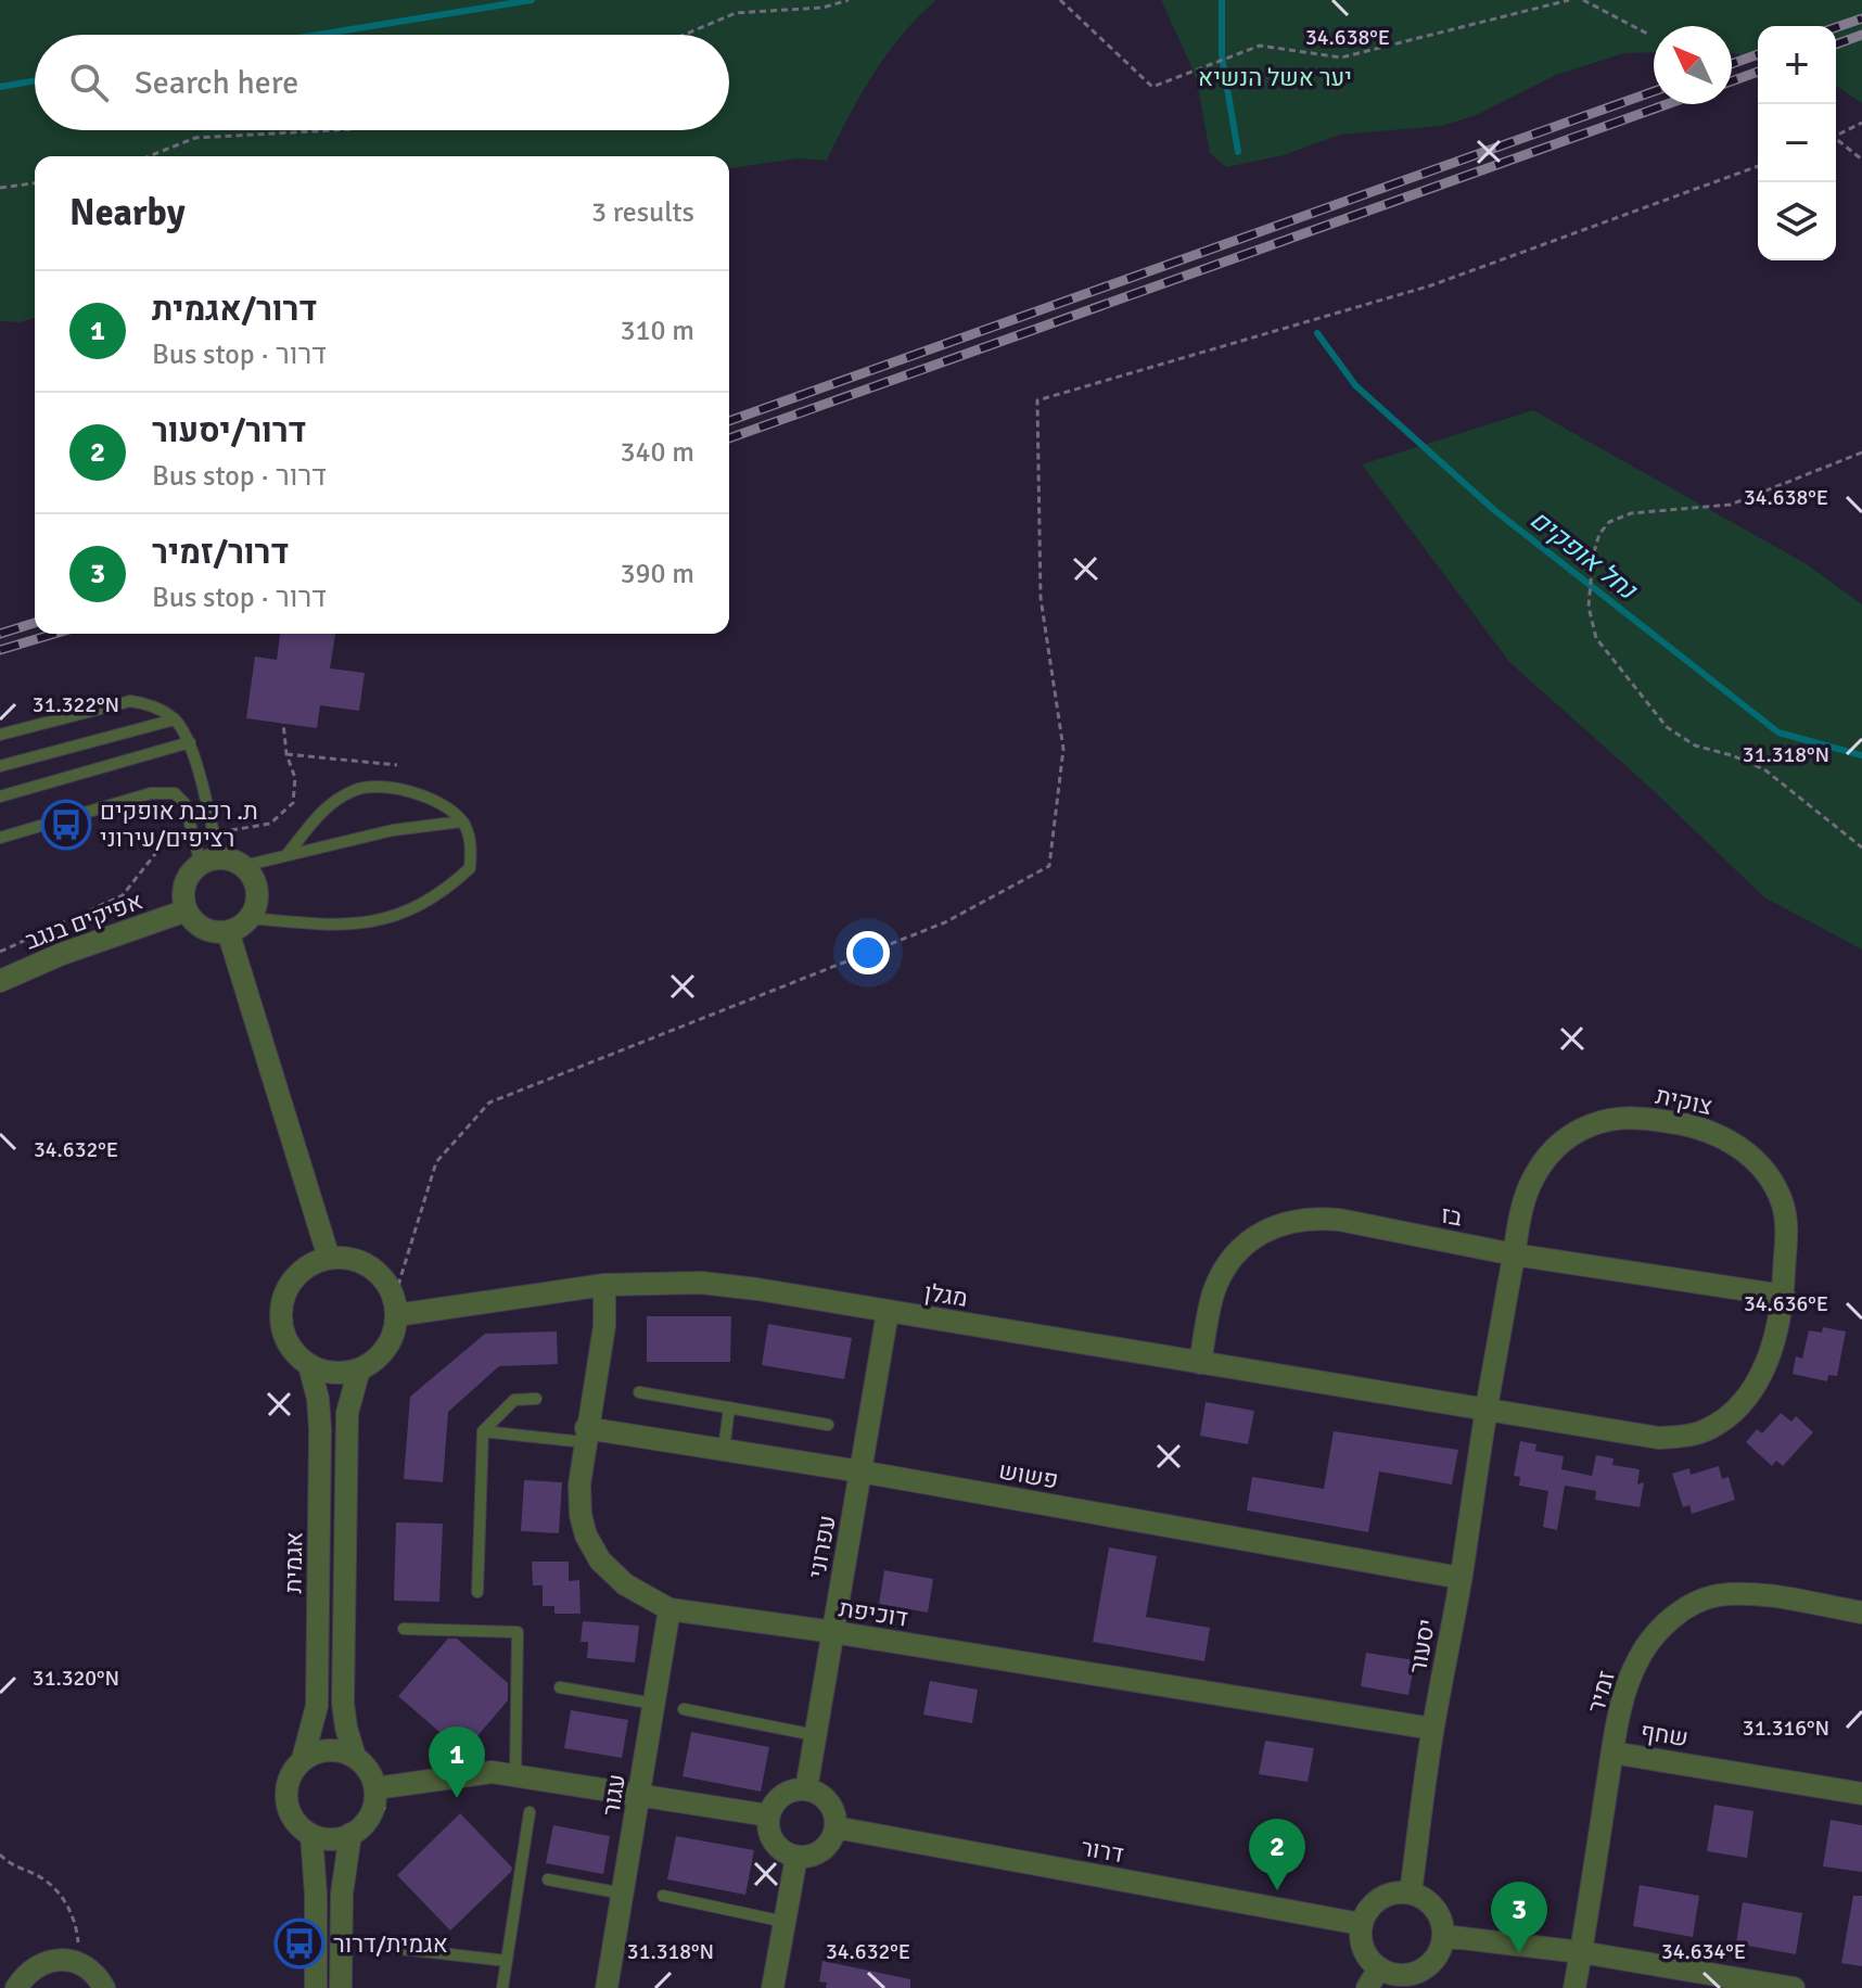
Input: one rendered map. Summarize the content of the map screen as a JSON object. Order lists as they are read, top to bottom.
{
  "streets": {
    "street": [
      "אפיקים בנגב",
      "צוקית",
      "בז",
      "מגלן",
      "פשוש",
      "עפרוני",
      "אגמית",
      "דוכיפת",
      "יסעור",
      "זמיר",
      "שחף",
      "עגור",
      "דרור"
    ]
  },
  "crossings": [
    ["צוקית", "בז"],
    ["צוקית", "מגלן"],
    ["צוקית", "יסעור"],
    ["בז", "מגלן"],
    ["מגלן", "עפרוני"],
    ["מגלן", "אגמית"],
    ["מגלן", "דוכיפת"],
    ["מגלן", "יסעור"],
    ["פשוש", "עפרוני"],
    ["פשוש", "דוכיפת"],
    ["פשוש", "יסעור"],
    ["עפרוני", "דוכיפת"],
    ["עפרוני", "דרור"],
    ["דוכיפת", "יסעור"],
    ["דוכיפת", "עגור"],
    ["יסעור", "דרור"],
    ["זמיר", "שחף"]
  ],
  "water": ["נחל אופקים"],
  "parks": ["יער אשל הנשיא"],
  "places": {
    "bus stop": ["ת. רכבת אופקים רציפים/עירוני", "אגמית/דרור"]
  },
  "north": "top left",
  "page": {
    "map_buttons": ["+", "−"],
    "search": "Search here",
    "heading": ["Nearby", "3 results"],
    "list": [
      {
        "mark": "1",
        "name": "דרור/אגמית",
        "note": "Bus stop · דרור",
        "value": "310 m"
      },
      {
        "mark": "2",
        "name": "דרור/יסעור",
        "note": "Bus stop · דרור",
        "value": "340 m"
      },
      {
        "mark": "3",
        "name": "דרור/זמיר",
        "note": "Bus stop · דרור",
        "value": "390 m"
      }
    ],
    "pins": ["1", "2", "3"]
  },
  "coordinates": [
    "34.638°E",
    "31.322°N",
    "31.318°N",
    "34.632°E",
    "34.636°E",
    "31.320°N",
    "31.316°N",
    "34.634°E"
  ]
}
